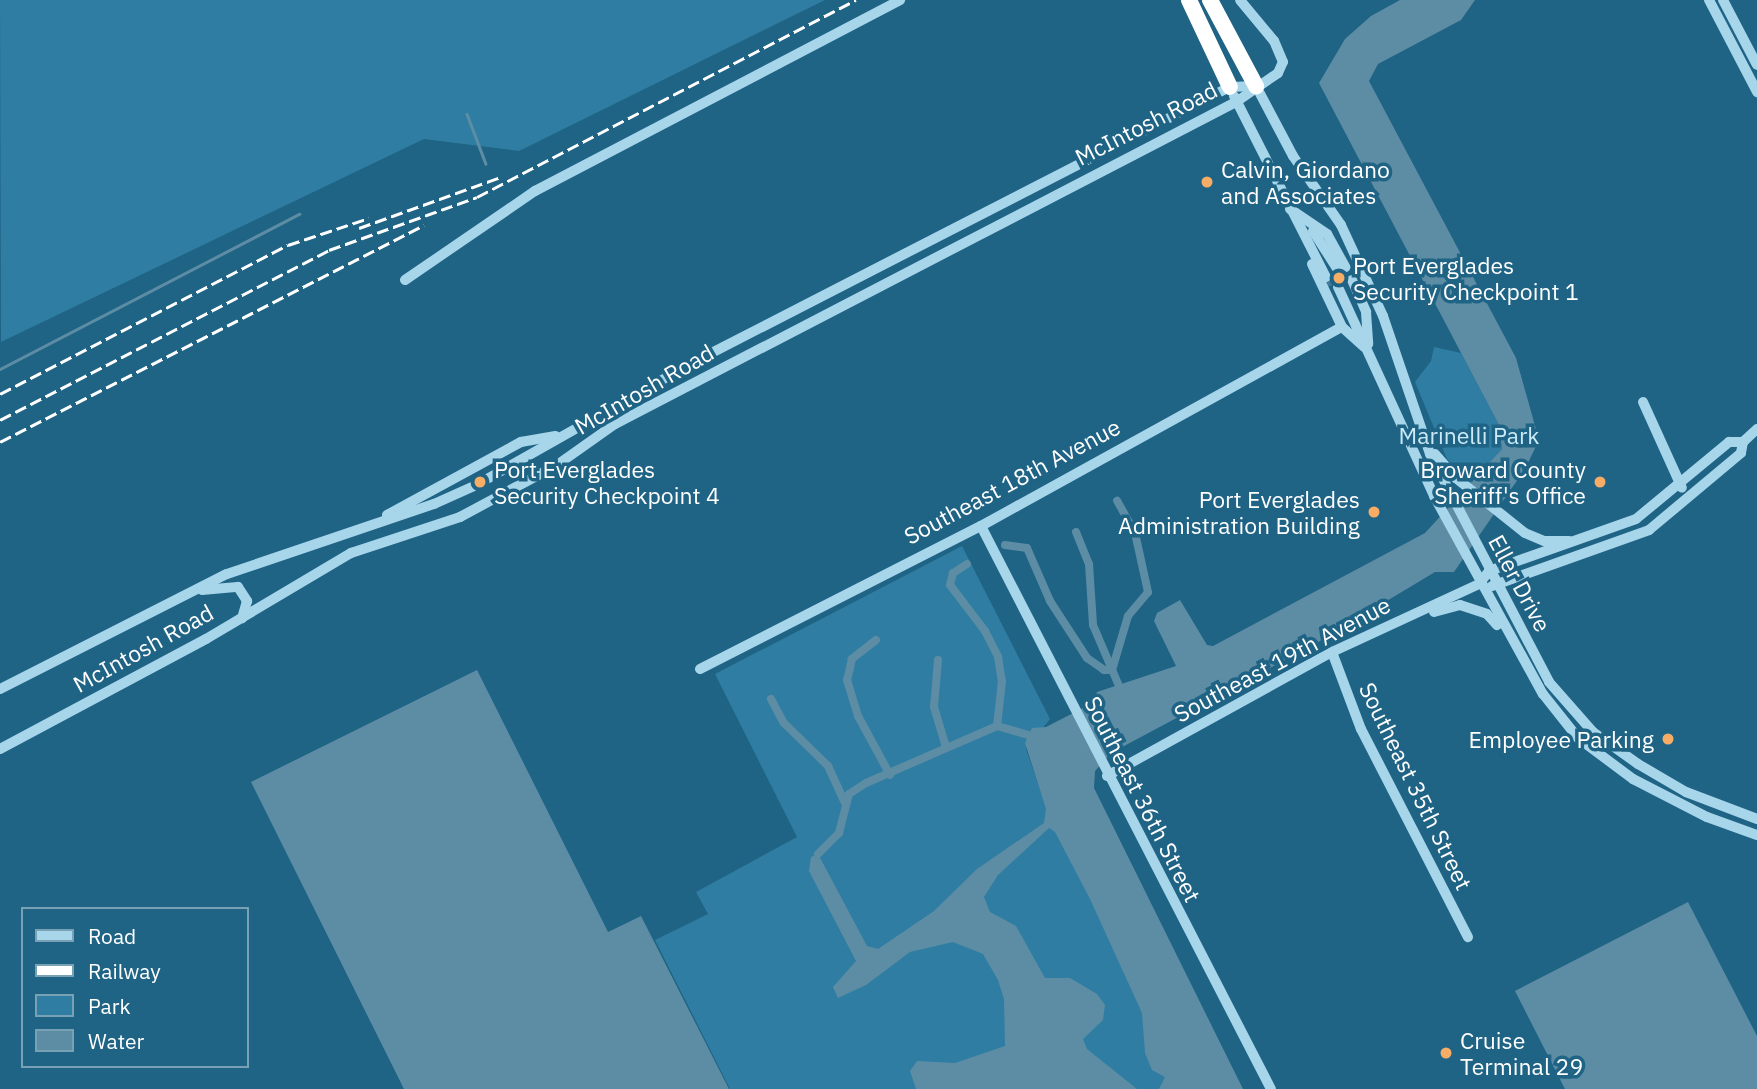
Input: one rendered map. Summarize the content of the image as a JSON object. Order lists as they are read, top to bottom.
{
  "streets": {
    "street": [
      "McIntosh Road",
      "Southeast 18th Avenue",
      "Eller Drive",
      "Southeast 19th Avenue",
      "Southeast 35th Street",
      "Southeast 36th Street"
    ]
  },
  "crossings": [
    ["McIntosh Road", "Eller Drive"],
    ["Southeast 18th Avenue", "Eller Drive"],
    ["Southeast 18th Avenue", "Southeast 36th Street"],
    ["Eller Drive", "Southeast 19th Avenue"],
    ["Southeast 19th Avenue", "Southeast 35th Street"],
    ["Southeast 19th Avenue", "Southeast 36th Street"]
  ],
  "parks": ["Marinelli Park"],
  "places": [
    "Calvin, Giordano and Associates",
    "Port Everglades Security Checkpoint 1",
    "Port Everglades Security Checkpoint 4",
    "Broward County Sheriff's Office",
    "Port Everglades Administration Building",
    "Employee Parking",
    "Cruise Terminal 29"
  ],
  "legend": [
    "Road",
    "Railway",
    "Park",
    "Water"
  ]
}
